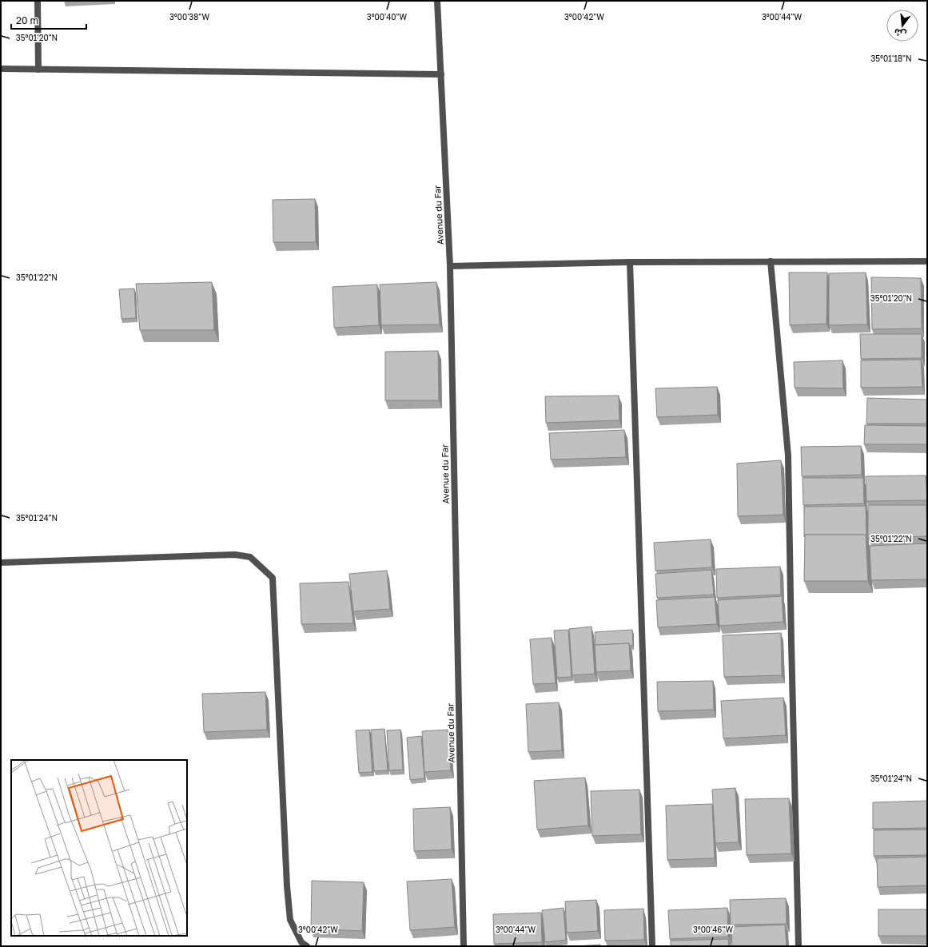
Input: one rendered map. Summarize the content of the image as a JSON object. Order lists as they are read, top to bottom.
{
  "streets": {
    "street": ["Avenue du Far"]
  },
  "scale_bar": "20 m",
  "north": "bottom",
  "coordinates": [
    "3°00'38\"W",
    "3°00'40\"W",
    "3°00'42\"W",
    "3°00'44\"W",
    "35°01'20\"N",
    "35°01'18\"N",
    "35°01'22\"N",
    "35°01'24\"N",
    "3°00'46\"W"
  ]
}
